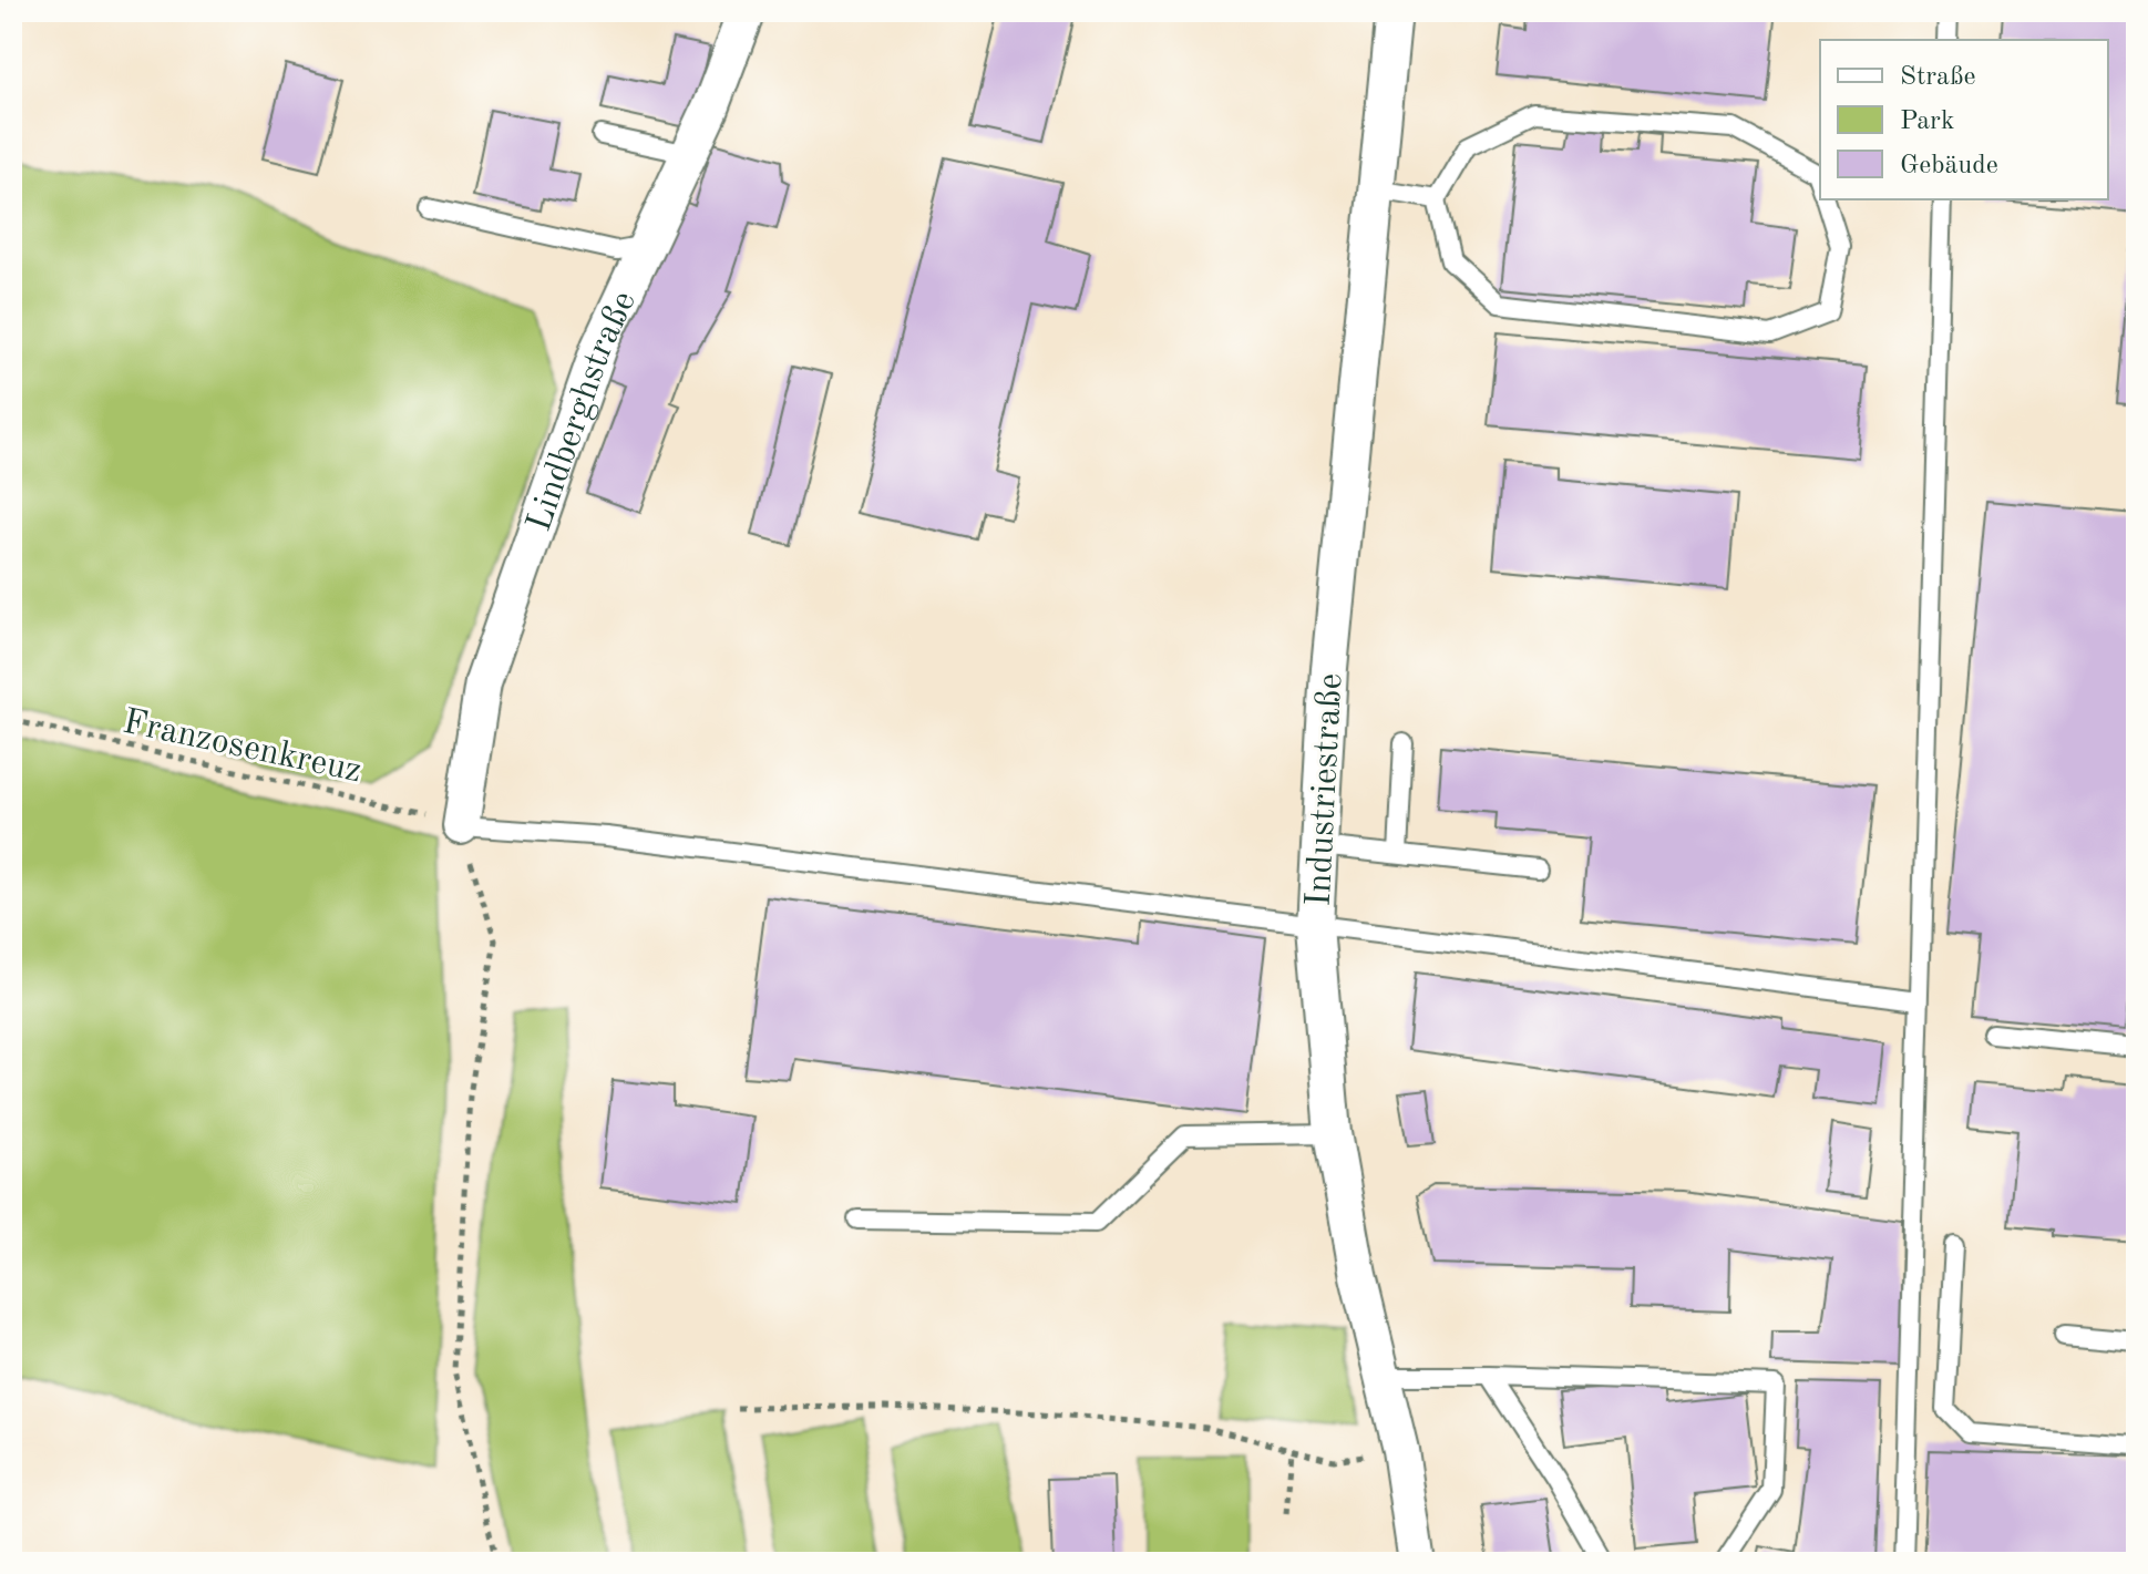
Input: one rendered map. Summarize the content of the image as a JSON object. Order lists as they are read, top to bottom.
{
  "streets": {
    "street": ["Lindberghstraße", "Industriestraße"],
    "path": ["Franzosenkreuz"]
  },
  "crossings": [
    ["Lindberghstraße", "Franzosenkreuz"]
  ],
  "legend": ["Straße", "Park", "Gebäude"]
}
